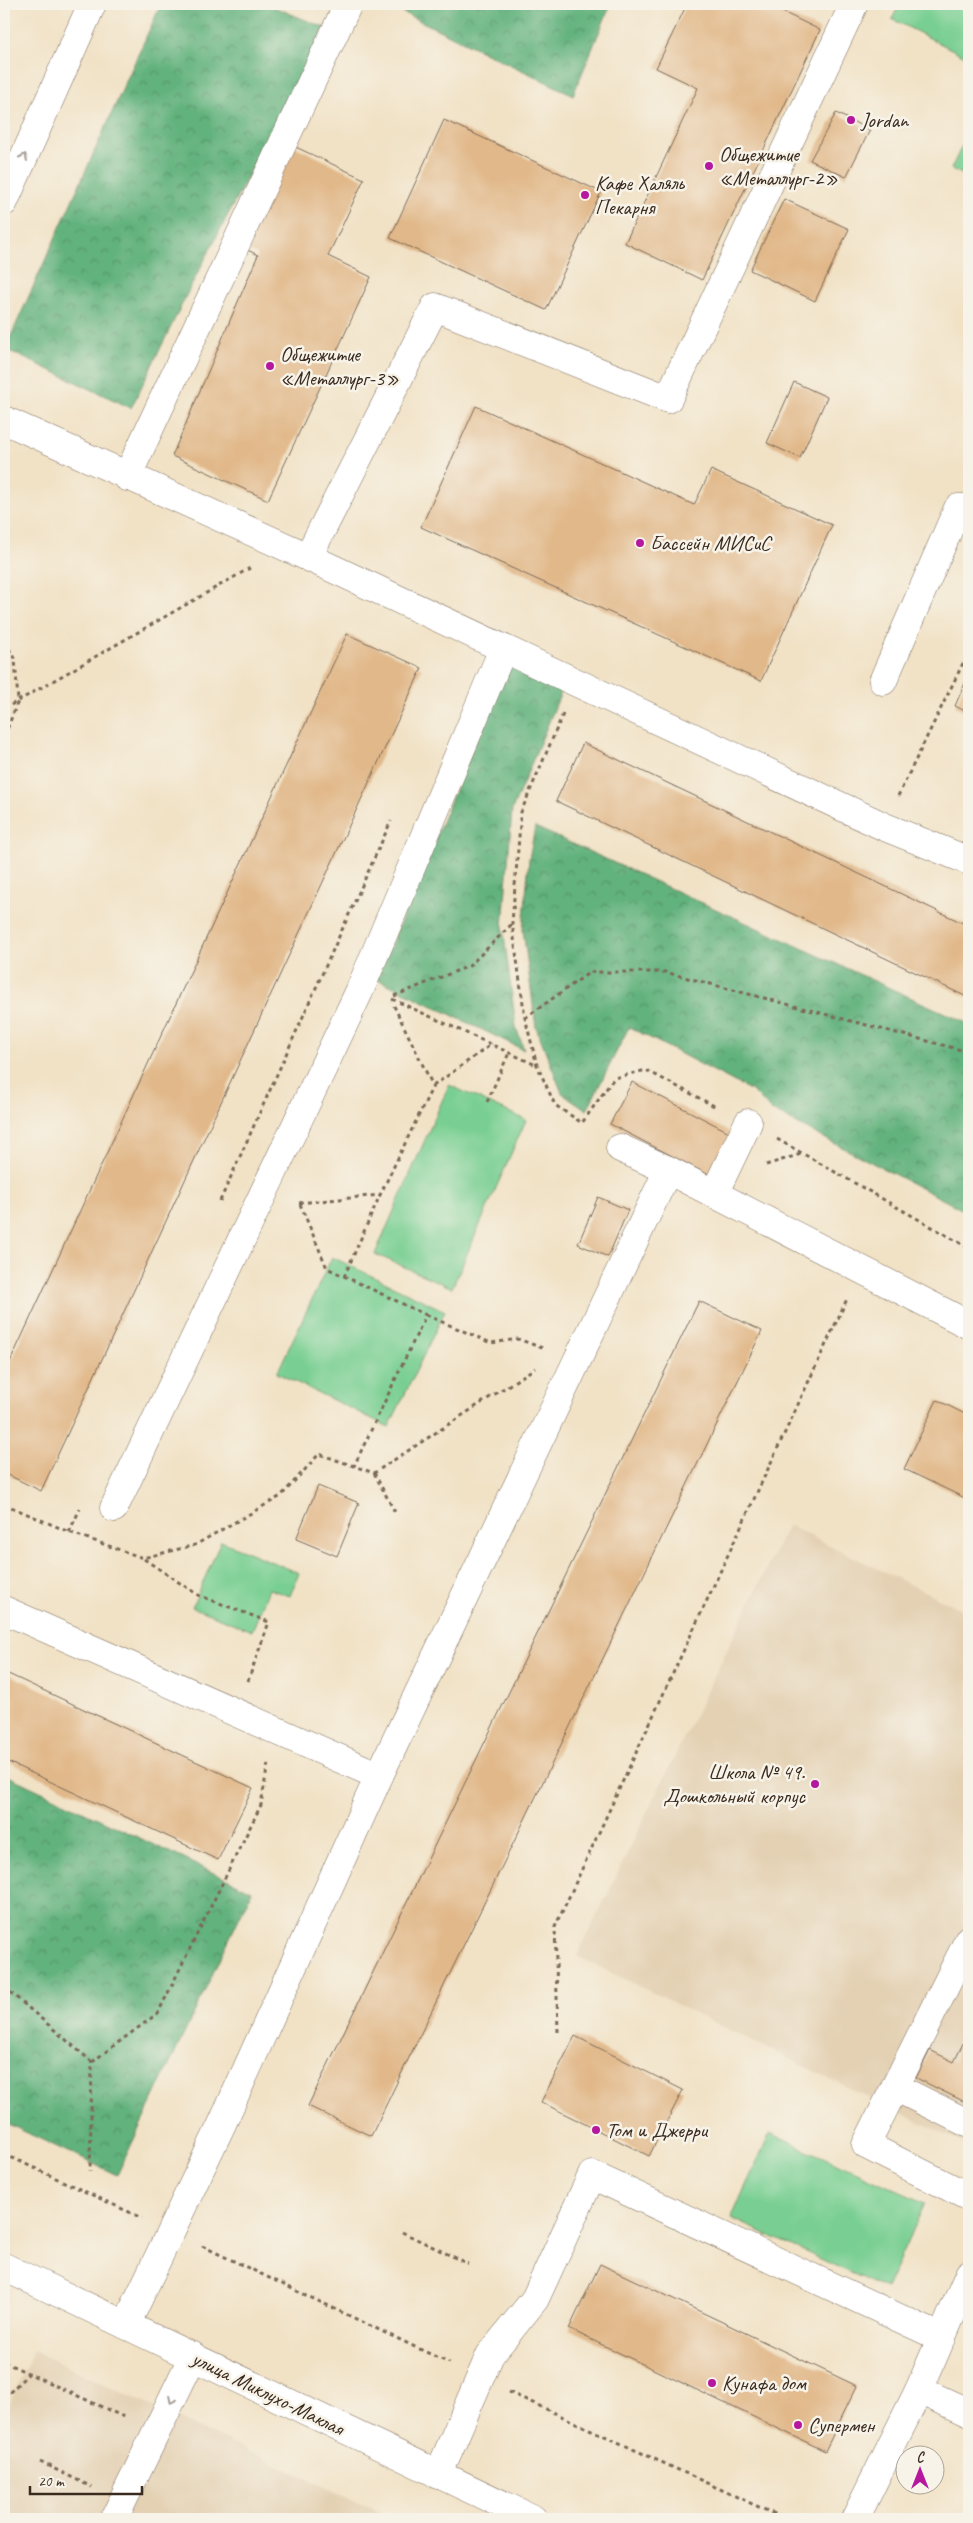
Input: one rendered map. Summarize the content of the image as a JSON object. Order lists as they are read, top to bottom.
{
  "streets": {
    "main road": ["улица Миклухо-Маклая"]
  },
  "places": [
    "Jordan",
    "Общежитие «Металлург-2»",
    "Кафе Халяль Пекарня",
    "Общежитие «Металлург-3»",
    "Бассейн МИСиС",
    "Школа № 49. Дошкольный корпус",
    "Том и Джерри",
    "Кунафа дом",
    "Супермен"
  ],
  "scale_bar": "20 m",
  "north": "top"
}
